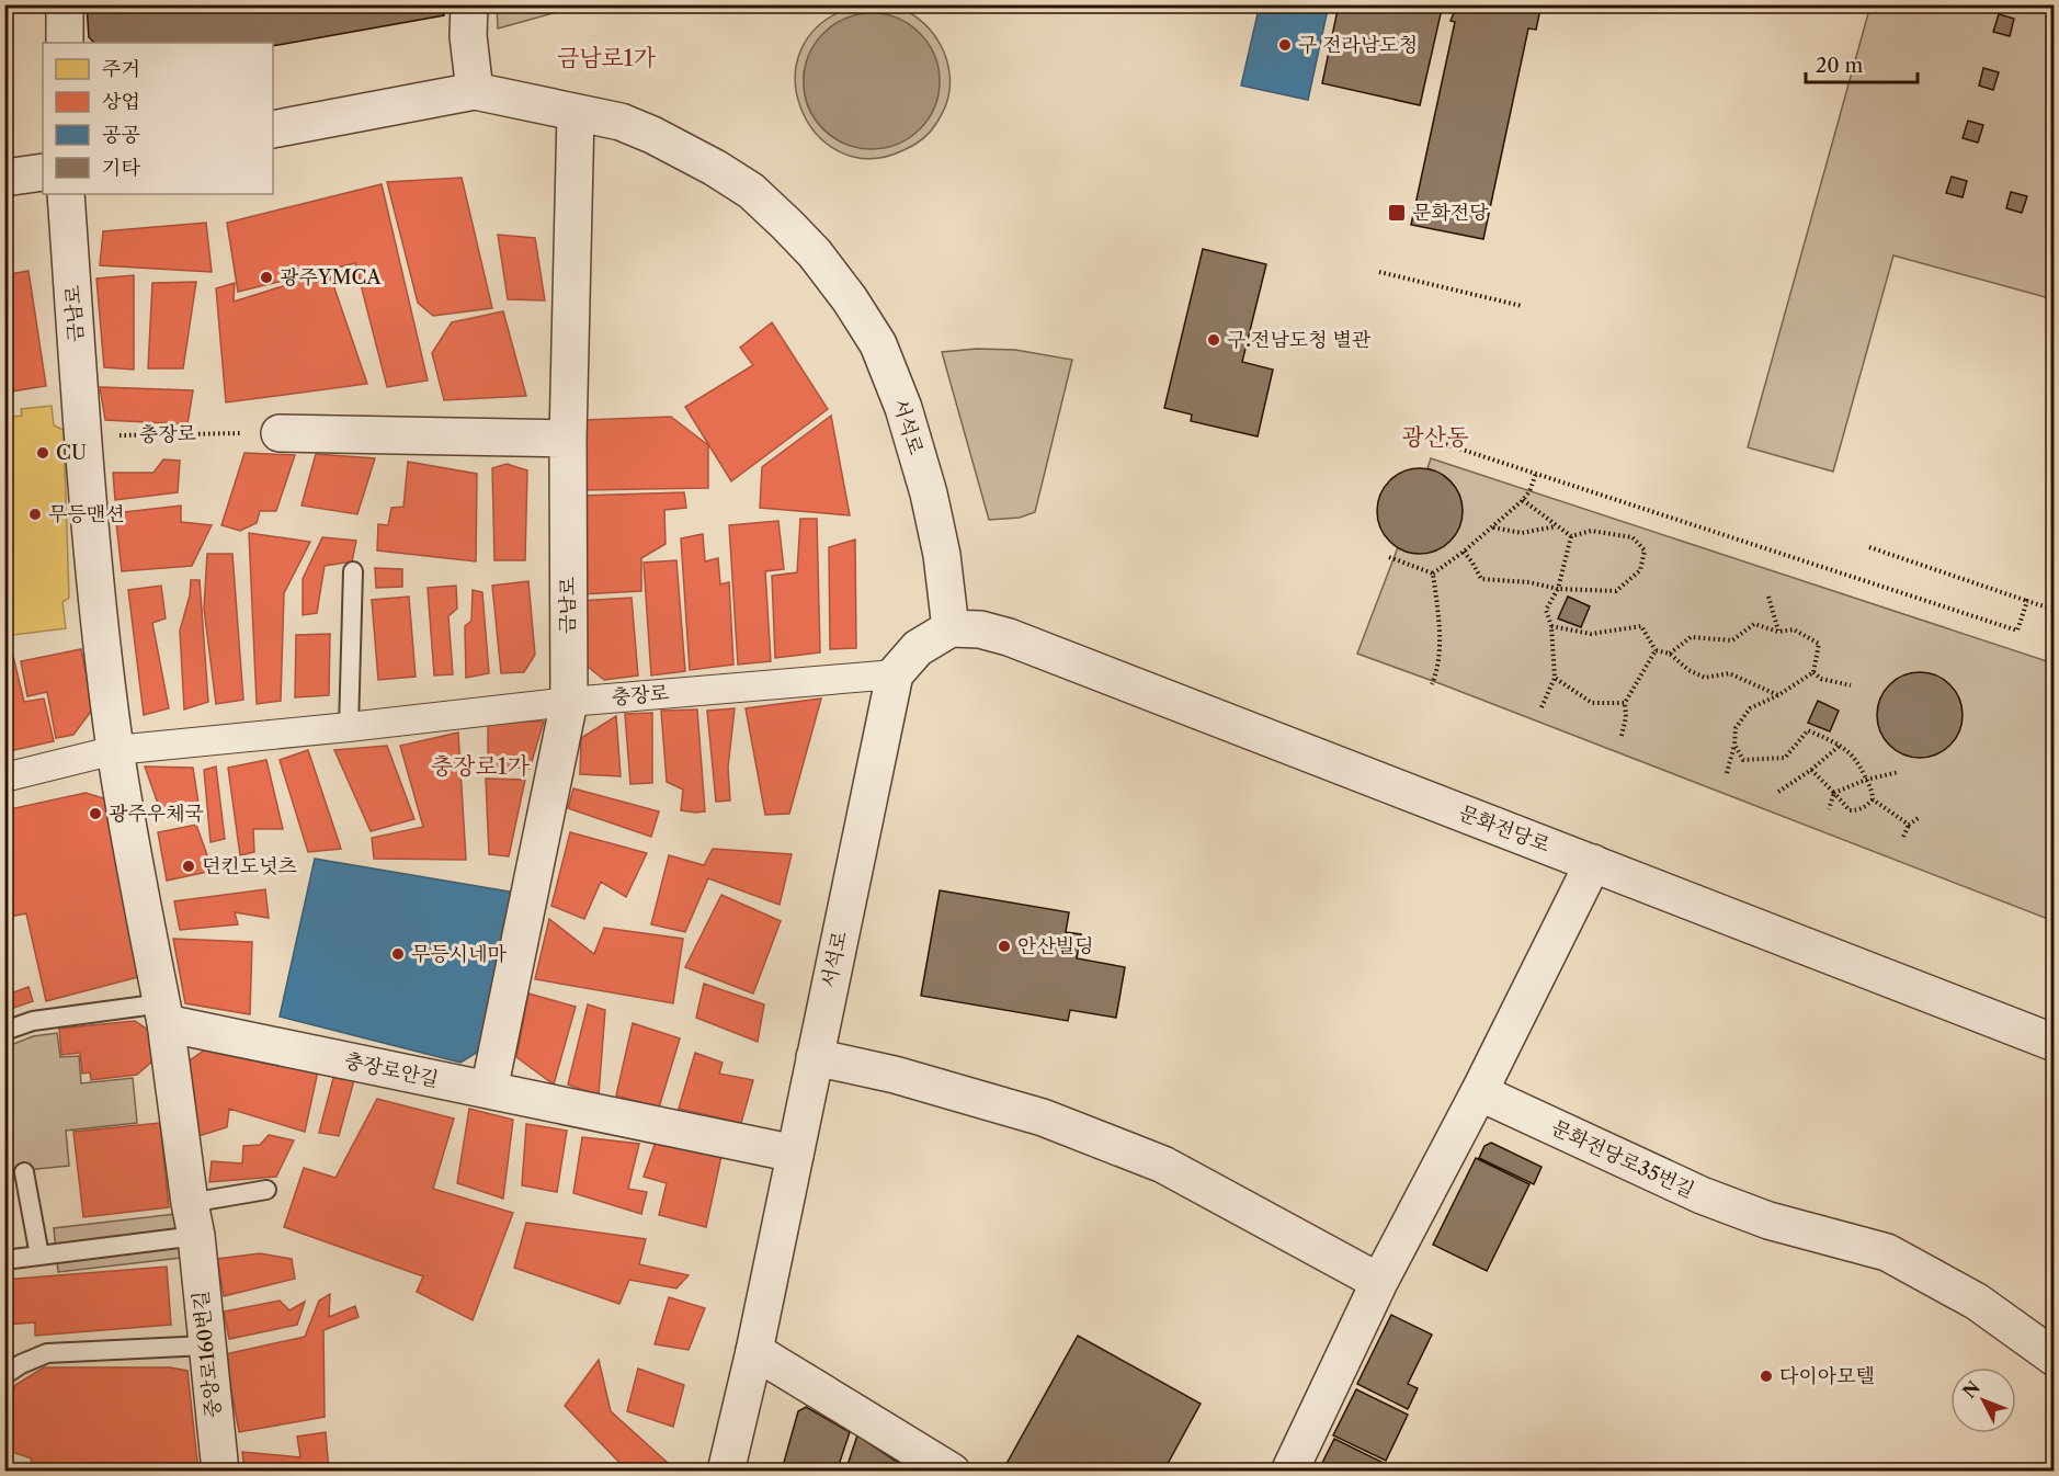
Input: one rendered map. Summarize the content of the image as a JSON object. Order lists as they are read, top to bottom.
{
  "streets": {
    "street": [
      "금남로",
      "서석로",
      "충장로",
      "문화전당로",
      "충장로안길",
      "문화전당로35번길",
      "중앙로160번길"
    ]
  },
  "crossings": [
    ["금남로", "서석로"],
    ["금남로", "충장로"],
    ["금남로", "충장로안길"],
    ["서석로", "충장로"],
    ["서석로", "문화전당로"],
    ["서석로", "충장로안길"],
    ["충장로안길", "중앙로160번길"]
  ],
  "districts": ["금남로1가", "광산동", "충장로1가"],
  "places": {
    "other": [
      "구 전라남도청",
      "광주YMCA",
      "구.전남도청 별관",
      "CU",
      "무등맨션",
      "광주우체국",
      "던킨도넛츠",
      "안산빌딩",
      "무등시네마",
      "다이아모텔"
    ],
    "transit": ["문화전당"]
  },
  "legend": [
    "주거",
    "상업",
    "공공",
    "기타"
  ],
  "scale_bar": "20 m",
  "north": "top left"
}
